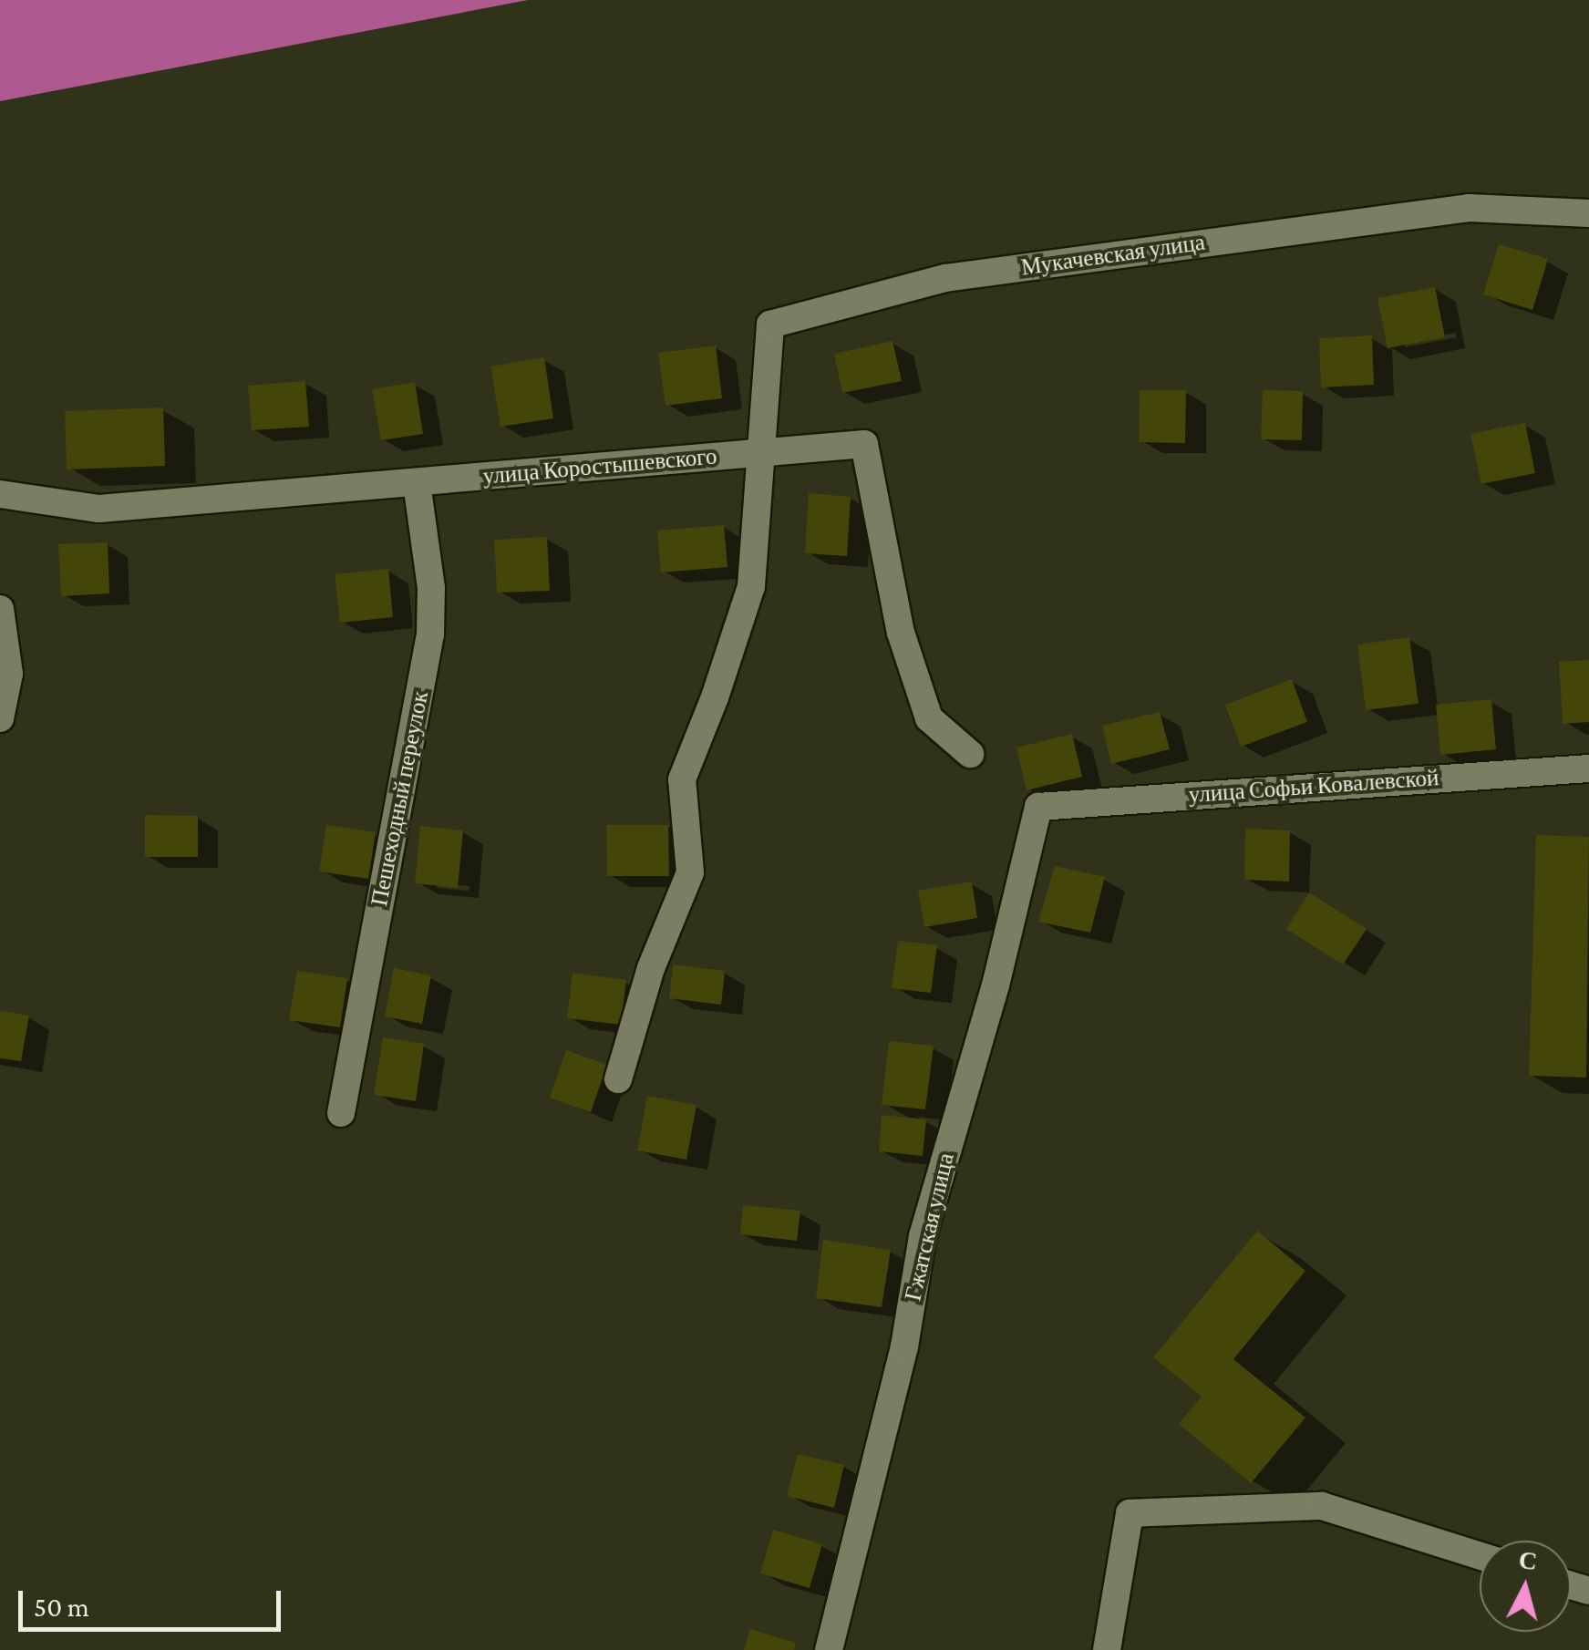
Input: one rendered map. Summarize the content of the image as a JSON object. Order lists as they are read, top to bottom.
{
  "streets": {
    "street": [
      "Мукачевская улица",
      "улица Коростышевского",
      "улица Софьи Ковалевской",
      "Пешеходный переулок",
      "Гжатская улица"
    ]
  },
  "crossings": [
    ["Мукачевская улица", "улица Коростышевского"],
    ["улица Коростышевского", "Пешеходный переулок"],
    ["улица Софьи Ковалевской", "Гжатская улица"]
  ],
  "scale_bar": "50 m",
  "north": "top"
}
